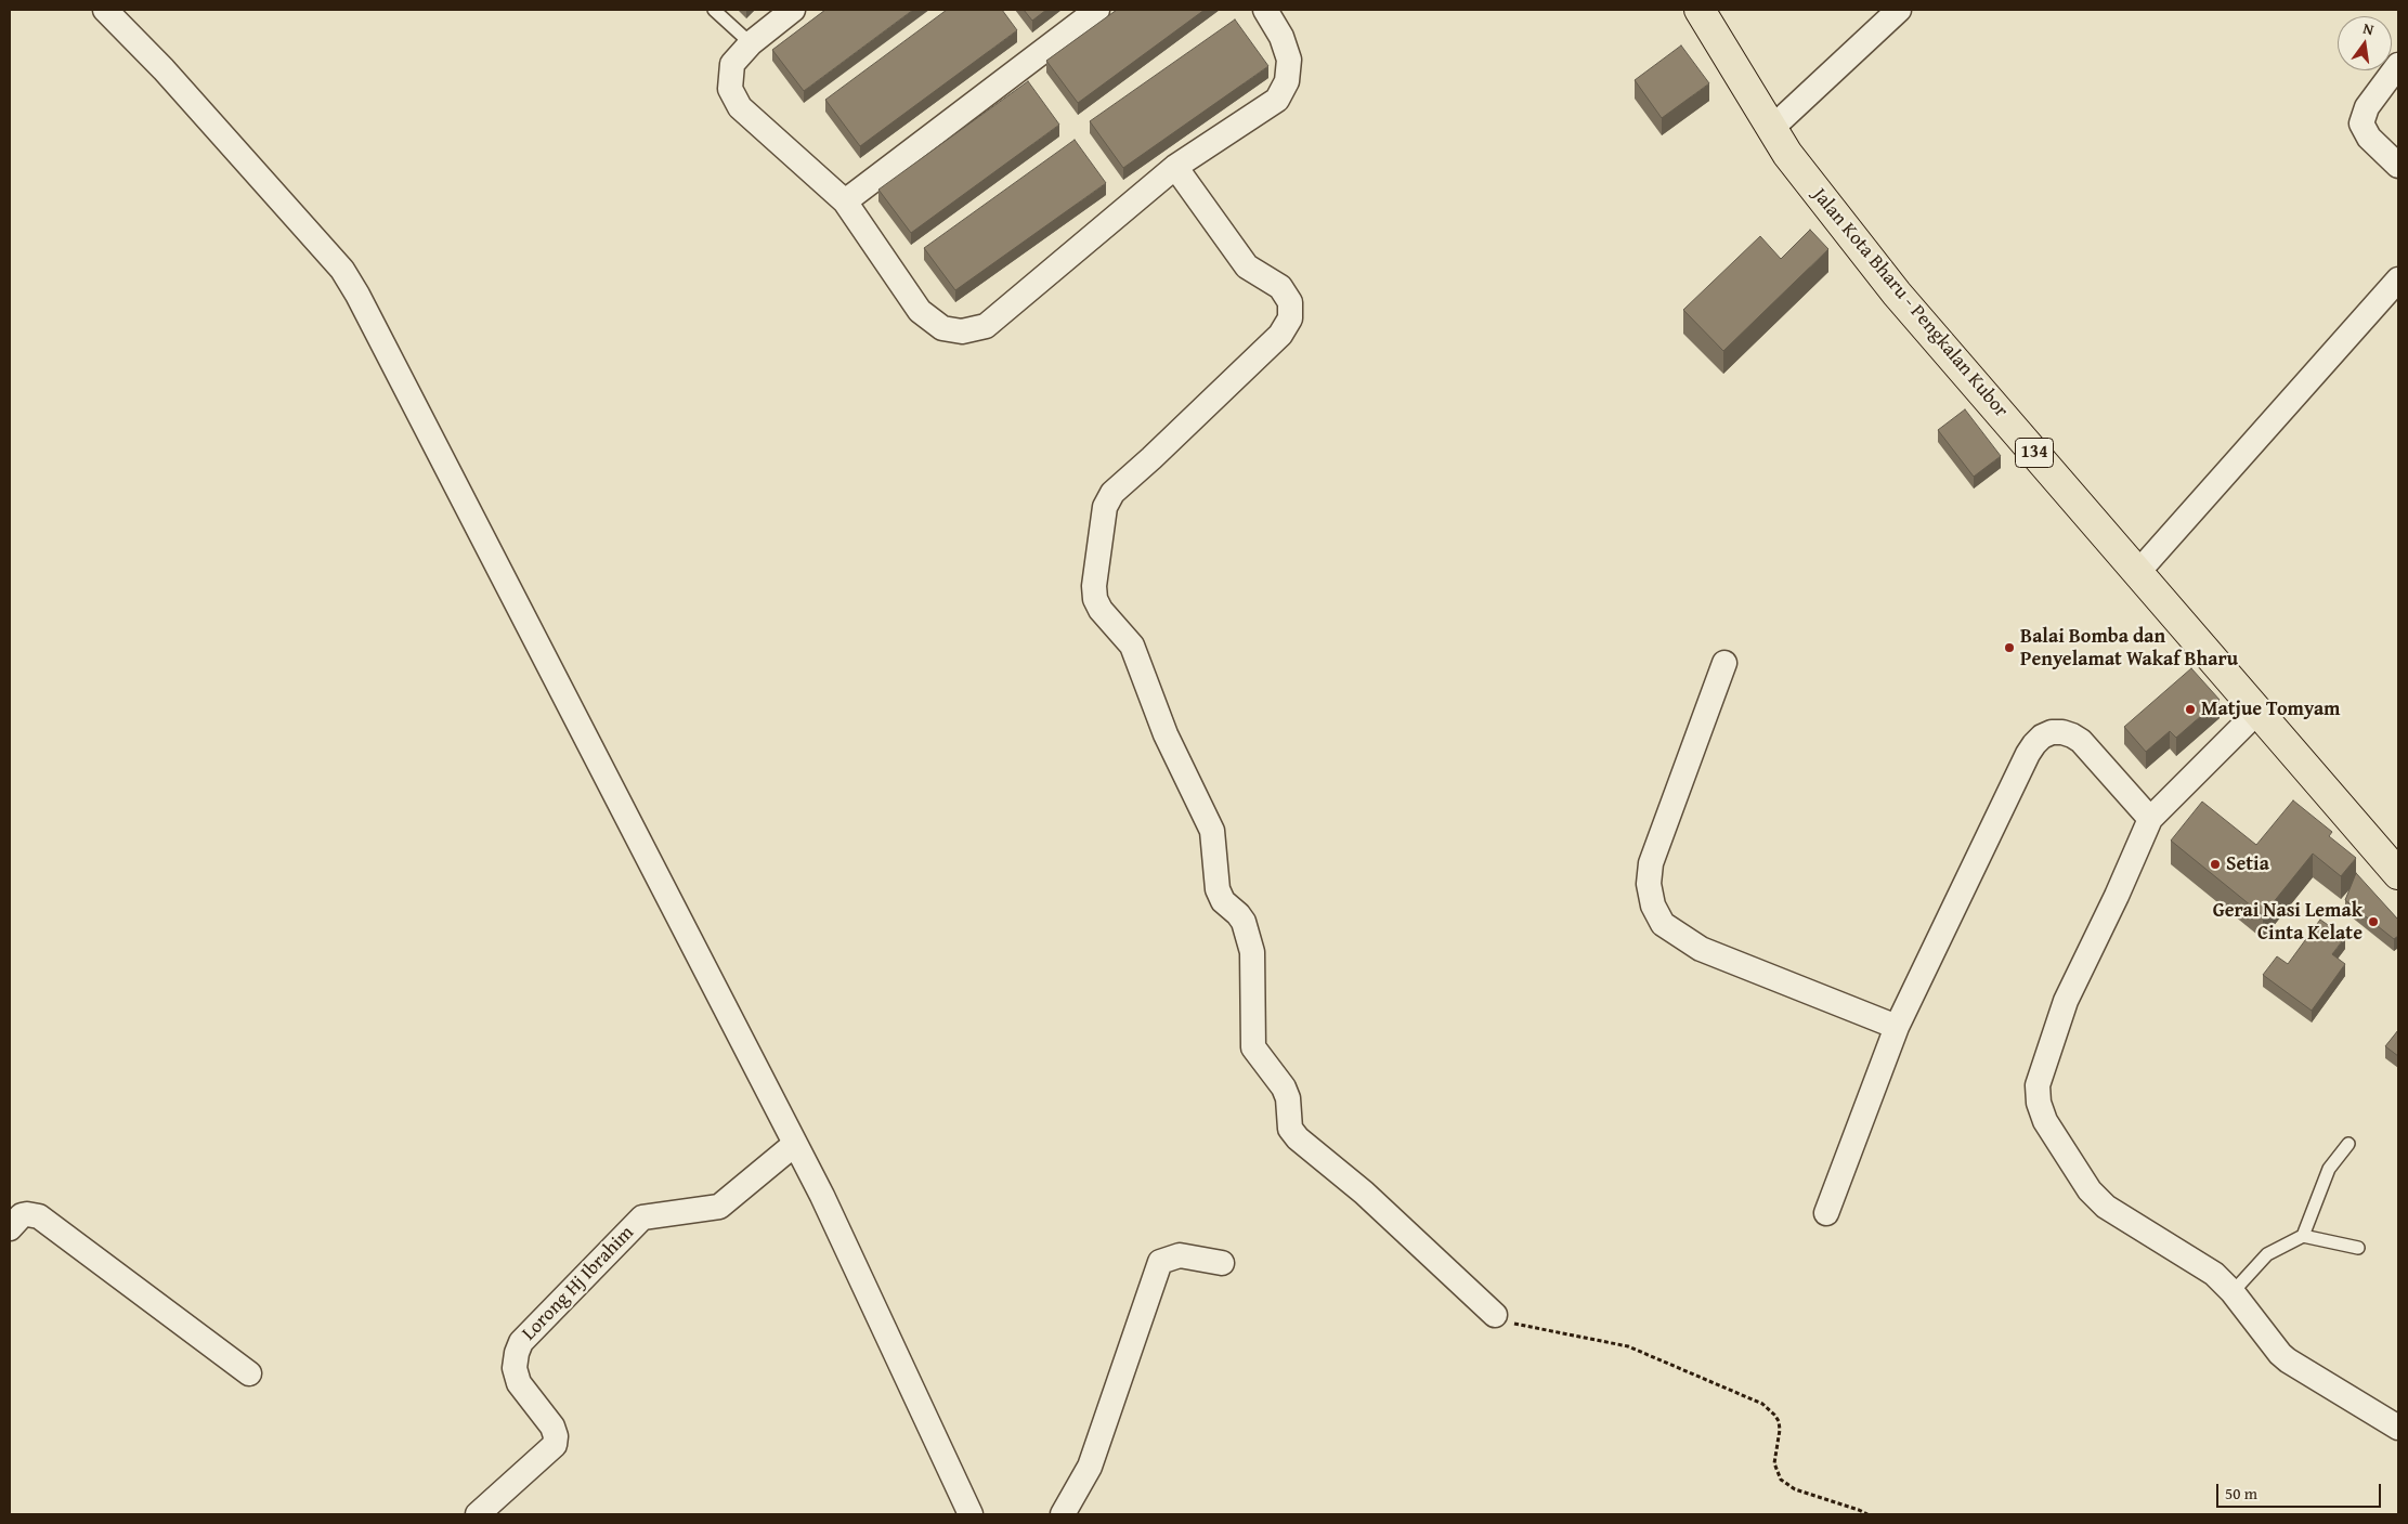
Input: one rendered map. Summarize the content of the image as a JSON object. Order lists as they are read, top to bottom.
{
  "streets": {
    "main road": ["Jalan Kota Bharu - Pengkalan Kubor", "134"],
    "street": ["Lorong Hj Ibrahim"]
  },
  "places": [
    "Balai Bomba dan Penyelamat Wakaf Bharu",
    "Matjue Tomyam",
    "Setia",
    "Gerai Nasi Lemak Cinta Kelate"
  ],
  "scale_bar": "50 m",
  "north": "top"
}
